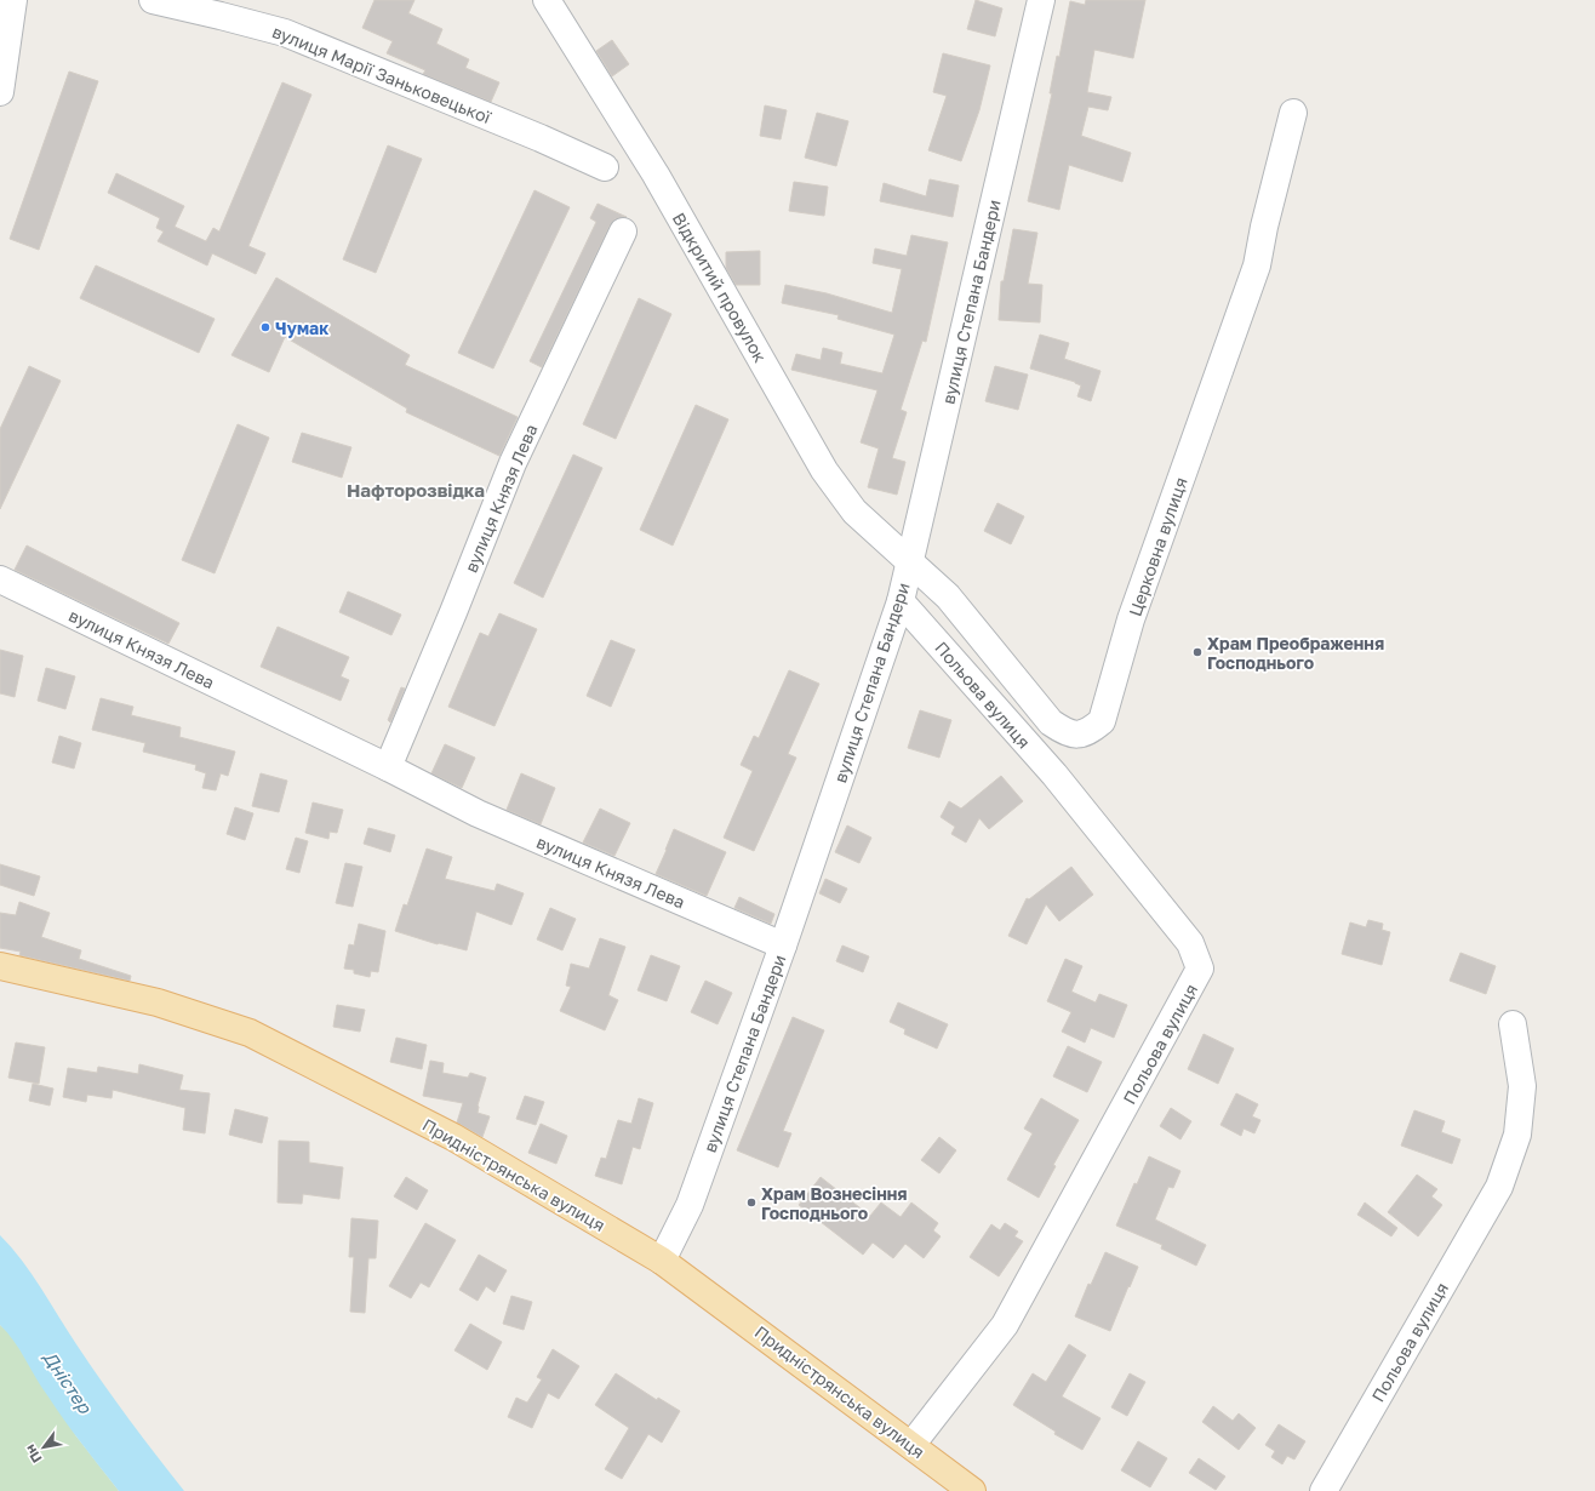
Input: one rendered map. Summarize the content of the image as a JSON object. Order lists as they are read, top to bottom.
{
  "streets": {
    "main road": ["Придністрянська вулиця"],
    "street": [
      "вулиця Марії Заньковецької",
      "Відкритий провулок",
      "вулиця Степана Бандери",
      "вулиця Князя Лева",
      "Церковна вулиця",
      "Польова вулиця"
    ]
  },
  "crossings": [
    ["Відкритий провулок", "вулиця Степана Бандери"],
    ["Відкритий провулок", "Церковна вулиця"],
    ["вулиця Степана Бандери", "вулиця Князя Лева"],
    ["вулиця Степана Бандери", "Церковна вулиця"],
    ["вулиця Степана Бандери", "Польова вулиця"],
    ["вулиця Степана Бандери", "Придністрянська вулиця"],
    ["Польова вулиця", "Придністрянська вулиця"]
  ],
  "districts": ["Нафторозвідка"],
  "water": ["Дністер"],
  "places": ["Чумак", "Храм Преображення Господнього", "Храм Вознесіння Господнього"],
  "north": "bottom left"
}
